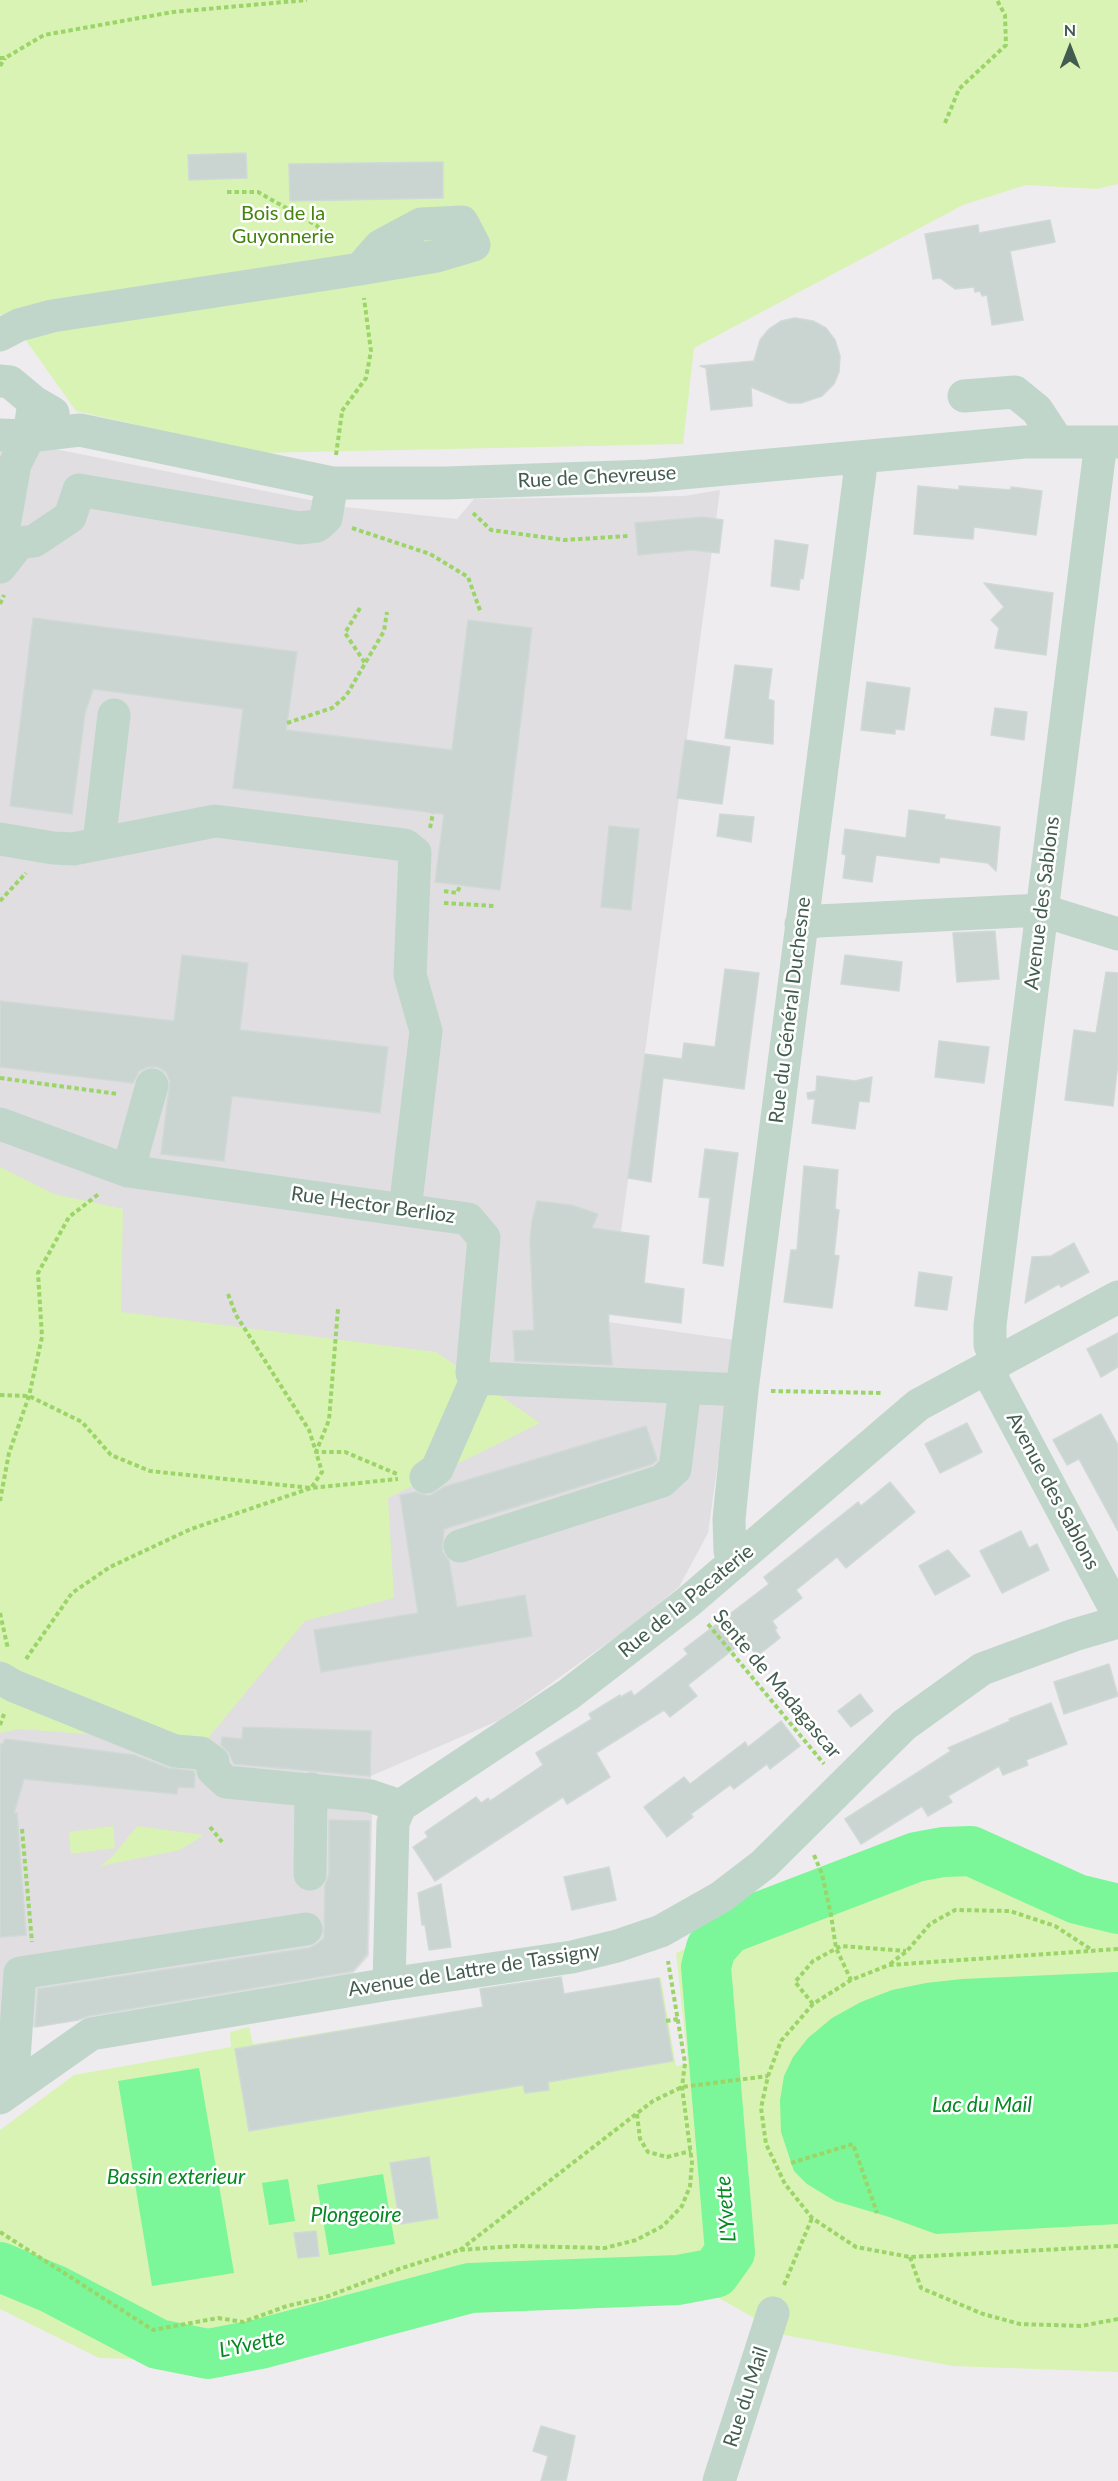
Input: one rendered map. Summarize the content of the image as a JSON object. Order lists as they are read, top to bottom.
{
  "streets": {
    "street": [
      "Rue de Chevreuse",
      "Avenue des Sablons",
      "Rue du Général Duchesne",
      "Rue Hector Berlioz",
      "Rue de la Pacaterie",
      "Avenue de Lattre de Tassigny",
      "Rue du Mail"
    ],
    "path": ["Sente de Madagascar"]
  },
  "crossings": [
    ["Rue de Chevreuse", "Avenue des Sablons"],
    ["Rue de Chevreuse", "Rue du Général Duchesne"],
    ["Avenue des Sablons", "Rue de la Pacaterie"],
    ["Rue du Général Duchesne", "Rue de la Pacaterie"]
  ],
  "water": [
    "Lac du Mail",
    "Bassin exterieur",
    "L'Yvette",
    "Plongeoire"
  ],
  "parks": ["Bois de la Guyonnerie"],
  "north": "top"
}
